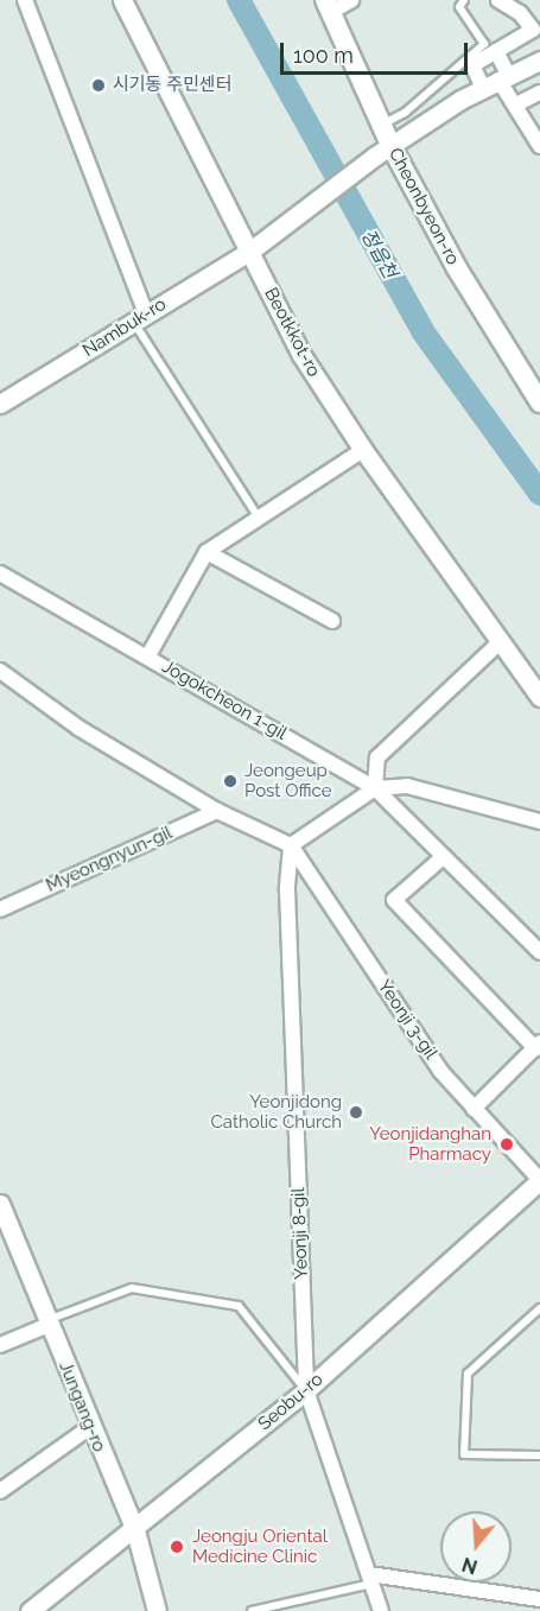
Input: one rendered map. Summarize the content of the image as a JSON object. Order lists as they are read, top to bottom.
{
  "streets": {
    "main road": ["Cheonbyeon-ro"],
    "street": [
      "Nambuk-ro",
      "Beotkkot-ro",
      "Jogokcheon 1-gil",
      "Myeongnyun-gil",
      "Yeonji 3-gil",
      "Yeonji 8-gil",
      "Seobu-ro",
      "Jungang-ro"
    ]
  },
  "crossings": [
    ["Cheonbyeon-ro", "Nambuk-ro"],
    ["Nambuk-ro", "Beotkkot-ro"],
    ["Yeonji 3-gil", "Yeonji 8-gil"],
    ["Yeonji 3-gil", "Seobu-ro"],
    ["Yeonji 8-gil", "Seobu-ro"],
    ["Seobu-ro", "Jungang-ro"]
  ],
  "water": ["정읍천"],
  "places": [
    "시기동 주민센터",
    "Jeongeup Post Office",
    "Yeonjidong Catholic Church",
    "Yeonjidanghan Pharmacy",
    "Jeongju Oriental Medicine Clinic"
  ],
  "scale_bar": "100 m",
  "north": "bottom"
}
